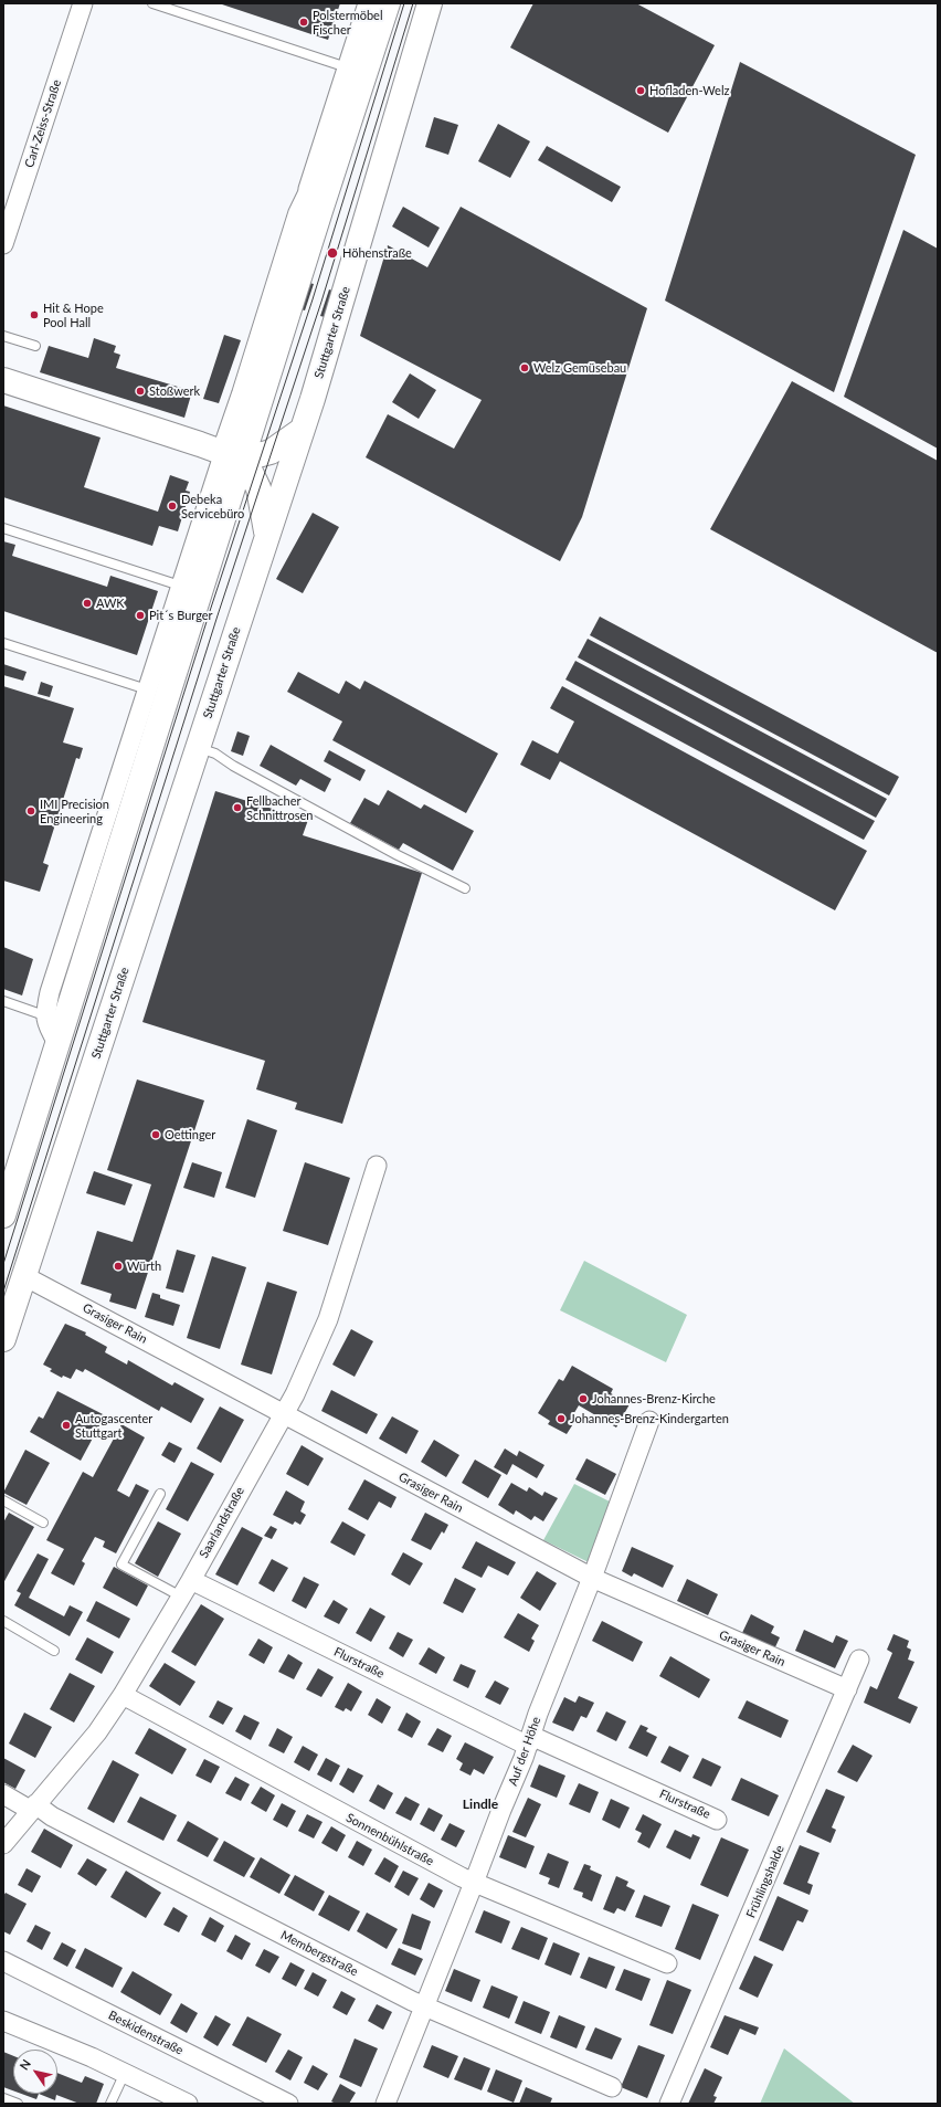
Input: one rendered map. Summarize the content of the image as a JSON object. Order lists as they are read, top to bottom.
{
  "streets": {
    "main road": ["Stuttgarter Straße"],
    "street": [
      "Carl-Zeiss-Straße",
      "Grasiger Rain",
      "Saarlandstraße",
      "Flurstraße",
      "Auf der Höhe",
      "Sonnenbühlstraße",
      "Frühlingshalde",
      "Membergstraße",
      "Beskidenstraße"
    ]
  },
  "crossings": [
    ["Stuttgarter Straße", "Grasiger Rain"],
    ["Grasiger Rain", "Saarlandstraße"],
    ["Grasiger Rain", "Auf der Höhe"],
    ["Grasiger Rain", "Frühlingshalde"],
    ["Saarlandstraße", "Flurstraße"],
    ["Saarlandstraße", "Sonnenbühlstraße"],
    ["Saarlandstraße", "Membergstraße"],
    ["Flurstraße", "Auf der Höhe"],
    ["Auf der Höhe", "Sonnenbühlstraße"],
    ["Auf der Höhe", "Membergstraße"]
  ],
  "districts": ["Lindle"],
  "places": [
    "Polstermöbel Fischer",
    "Hofladen-Welz",
    "Höhenstraße",
    "Hit & Hope Pool Hall",
    "Welz Gemüsebau",
    "Stoßwerk",
    "Debeka Servicebüro",
    "AWK",
    "Pit´s Burger",
    "Fellbacher Schnittrosen",
    "IMI Precision Engineering",
    "Oettinger",
    "Würth",
    "Johannes-Brenz-Kirche",
    "Johannes-Brenz-Kindergarten",
    "Autogascenter Stuttgart"
  ],
  "north": "top left"
}
